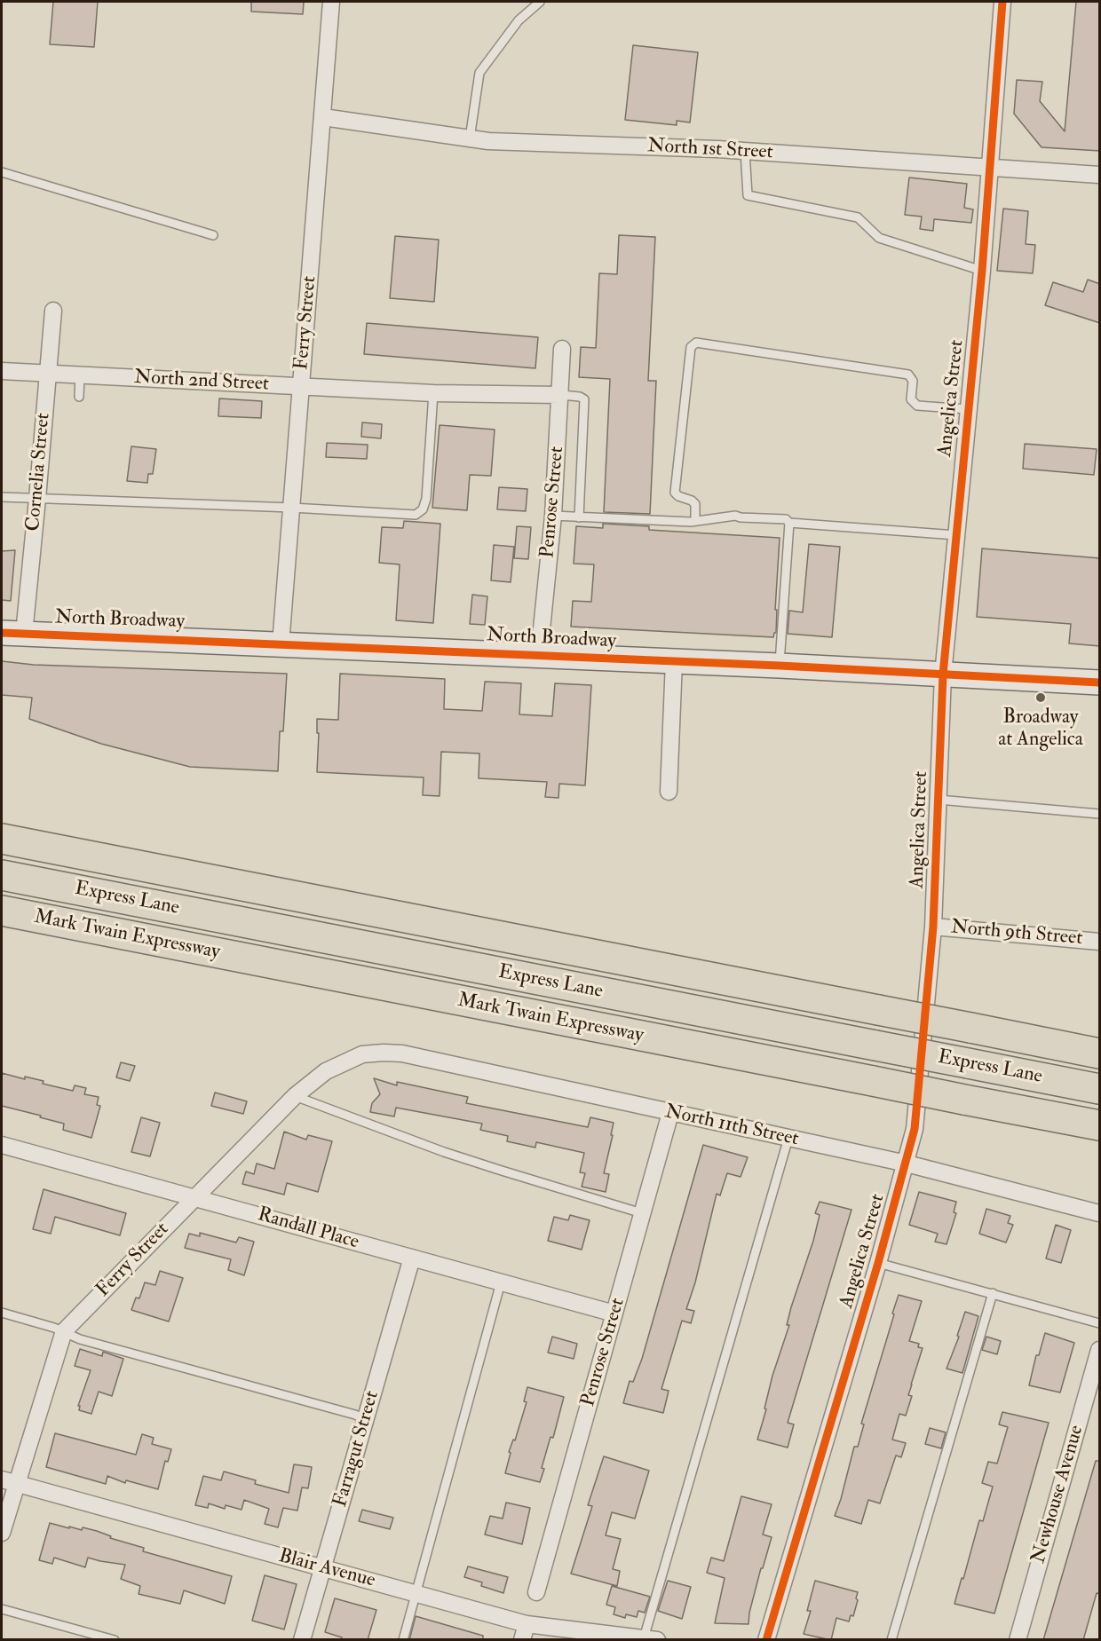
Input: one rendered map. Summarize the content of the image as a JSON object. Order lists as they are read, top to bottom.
{
  "streets": {
    "highway": ["Express Lane", "Mark Twain Expressway"],
    "main road": ["North Broadway"],
    "street": [
      "North 1st Street",
      "Ferry Street",
      "North 2nd Street",
      "Angelica Street",
      "Cornelia Street",
      "Penrose Street",
      "North 9th Street",
      "North 11th Street",
      "Randall Place",
      "Farragut Street",
      "Newhouse Avenue",
      "Blair Avenue"
    ]
  },
  "crossings": [
    ["North 1st Street", "Ferry Street"],
    ["North 1st Street", "Angelica Street"],
    ["Ferry Street", "North 2nd Street"],
    ["Ferry Street", "North Broadway"],
    ["Ferry Street", "North 11th Street"],
    ["Ferry Street", "Randall Place"],
    ["Ferry Street", "Blair Avenue"],
    ["North 2nd Street", "Cornelia Street"],
    ["North 2nd Street", "Penrose Street"],
    ["Angelica Street", "North Broadway"],
    ["Angelica Street", "North 9th Street"],
    ["Angelica Street", "North 11th Street"],
    ["Cornelia Street", "North Broadway"],
    ["Penrose Street", "North Broadway"],
    ["Penrose Street", "North 11th Street"],
    ["Penrose Street", "Randall Place"],
    ["Randall Place", "Farragut Street"],
    ["Farragut Street", "Blair Avenue"]
  ],
  "places": ["Broadway at Angelica"]
}
